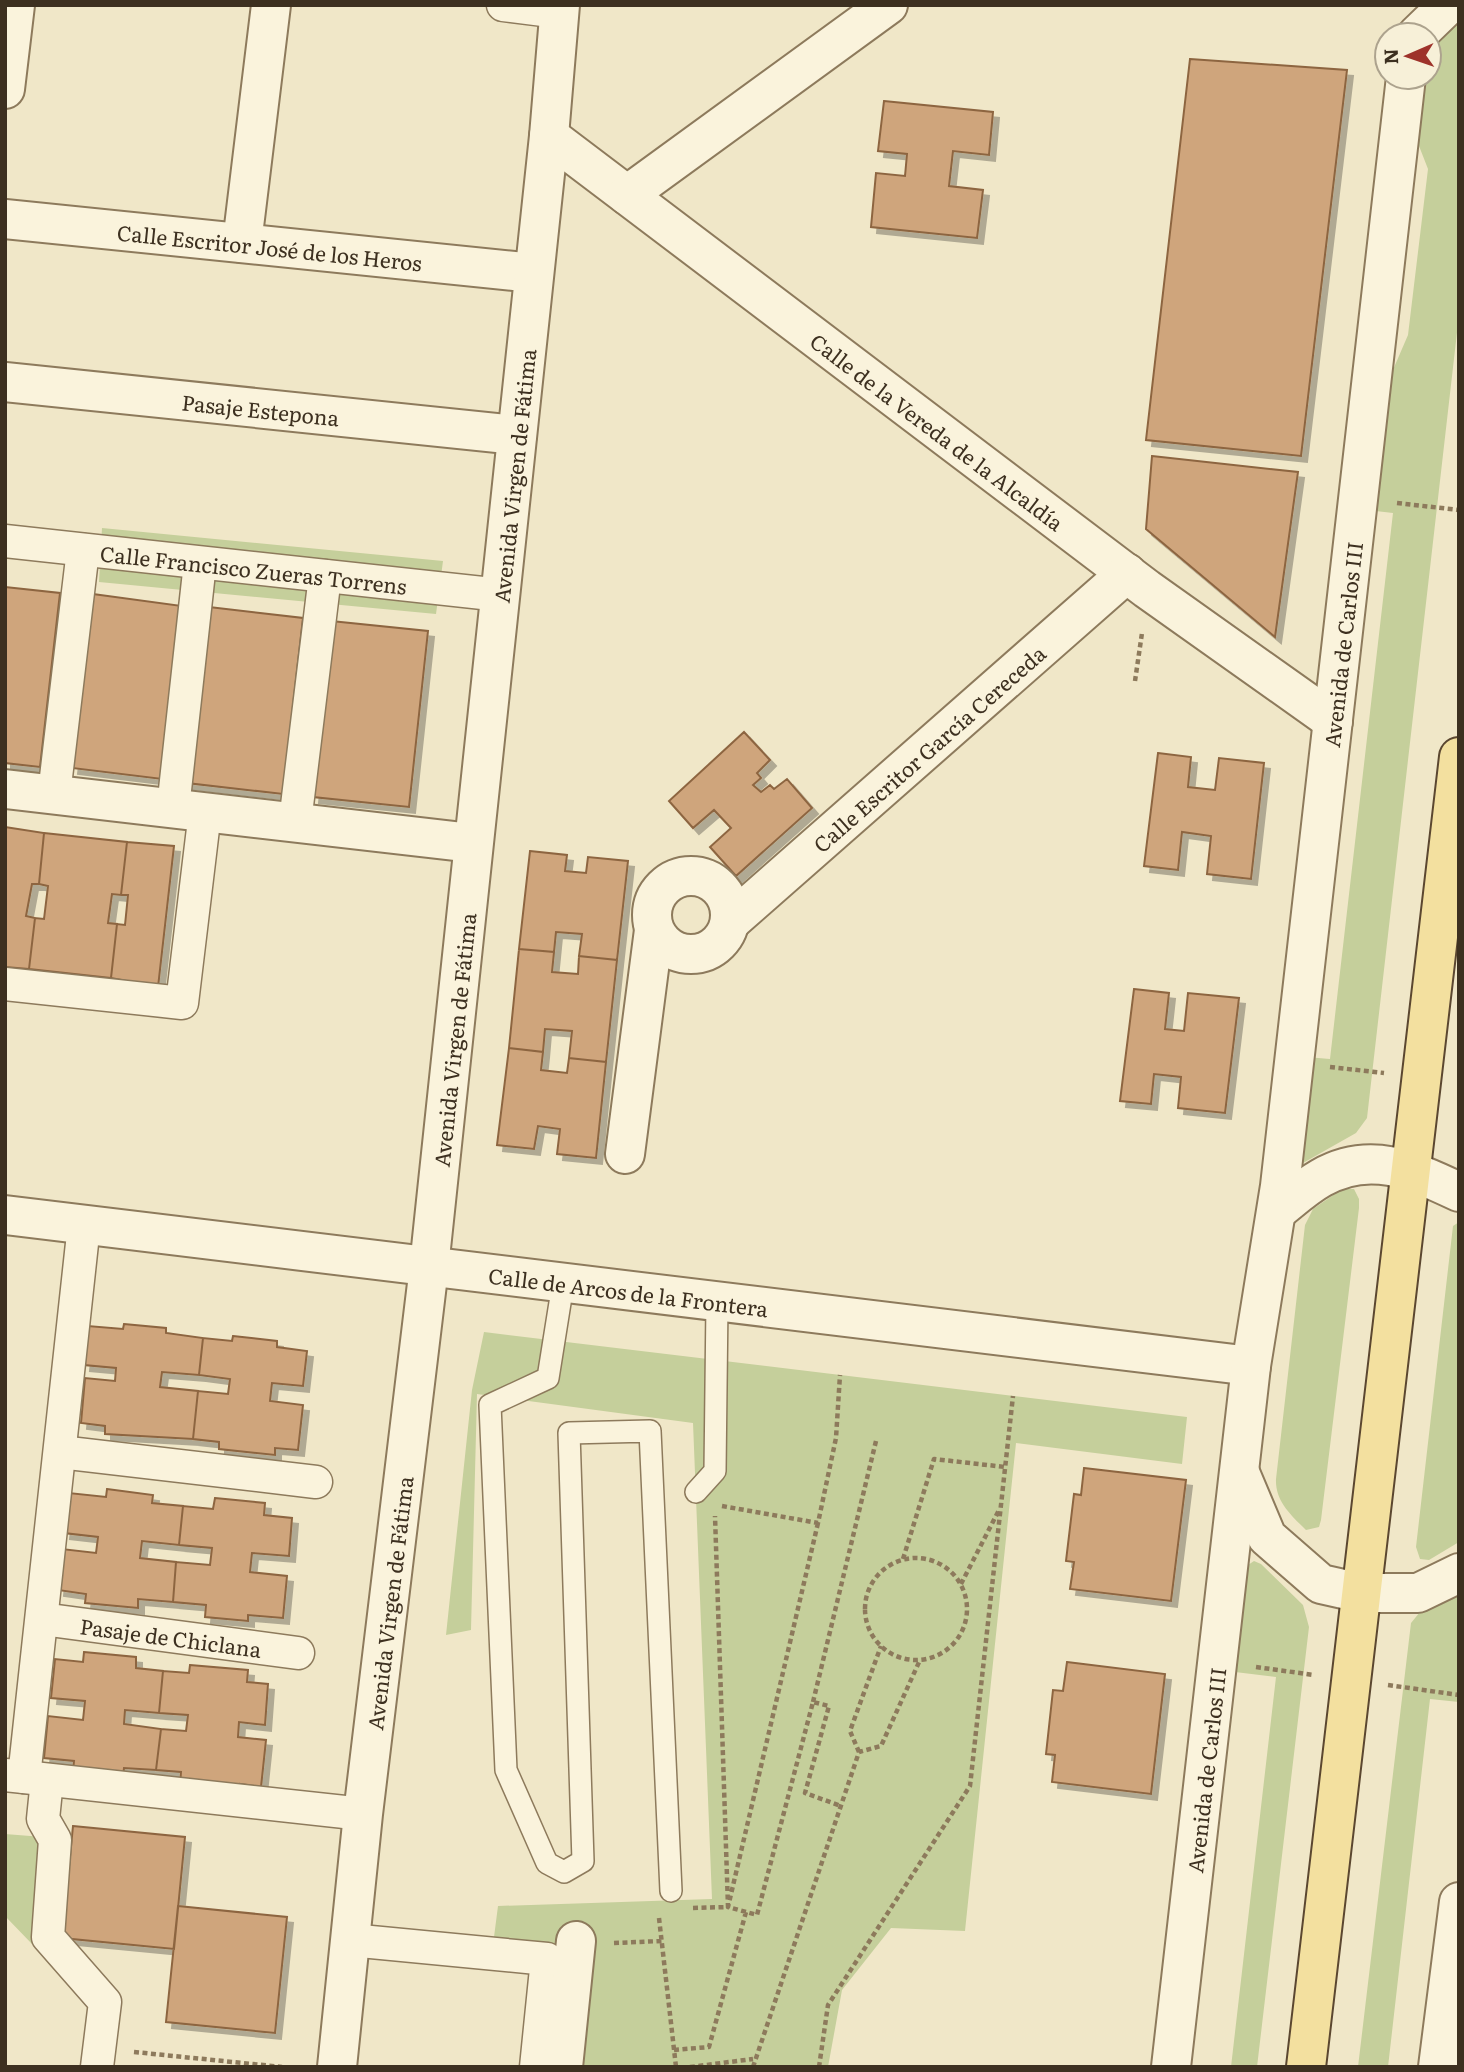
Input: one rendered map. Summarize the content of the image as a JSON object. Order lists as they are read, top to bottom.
{
  "streets": {
    "street": [
      "Calle Escritor José de los Heros",
      "Pasaje Estepona",
      "Calle de la Vereda de la Alcaldía",
      "Avenida Virgen de Fátima",
      "Calle Francisco Zueras Torrens",
      "Avenida de Carlos III",
      "Calle Escritor García Cereceda",
      "Calle de Arcos de la Frontera",
      "Pasaje de Chiclana"
    ]
  },
  "crossings": [
    ["Calle Escritor José de los Heros", "Avenida Virgen de Fátima"],
    ["Pasaje Estepona", "Avenida Virgen de Fátima"],
    ["Calle de la Vereda de la Alcaldía", "Avenida Virgen de Fátima"],
    ["Calle de la Vereda de la Alcaldía", "Avenida de Carlos III"],
    ["Calle de la Vereda de la Alcaldía", "Calle Escritor García Cereceda"],
    ["Avenida Virgen de Fátima", "Calle Francisco Zueras Torrens"],
    ["Avenida Virgen de Fátima", "Calle de Arcos de la Frontera"],
    ["Avenida de Carlos III", "Calle de Arcos de la Frontera"]
  ],
  "north": "left"
}
